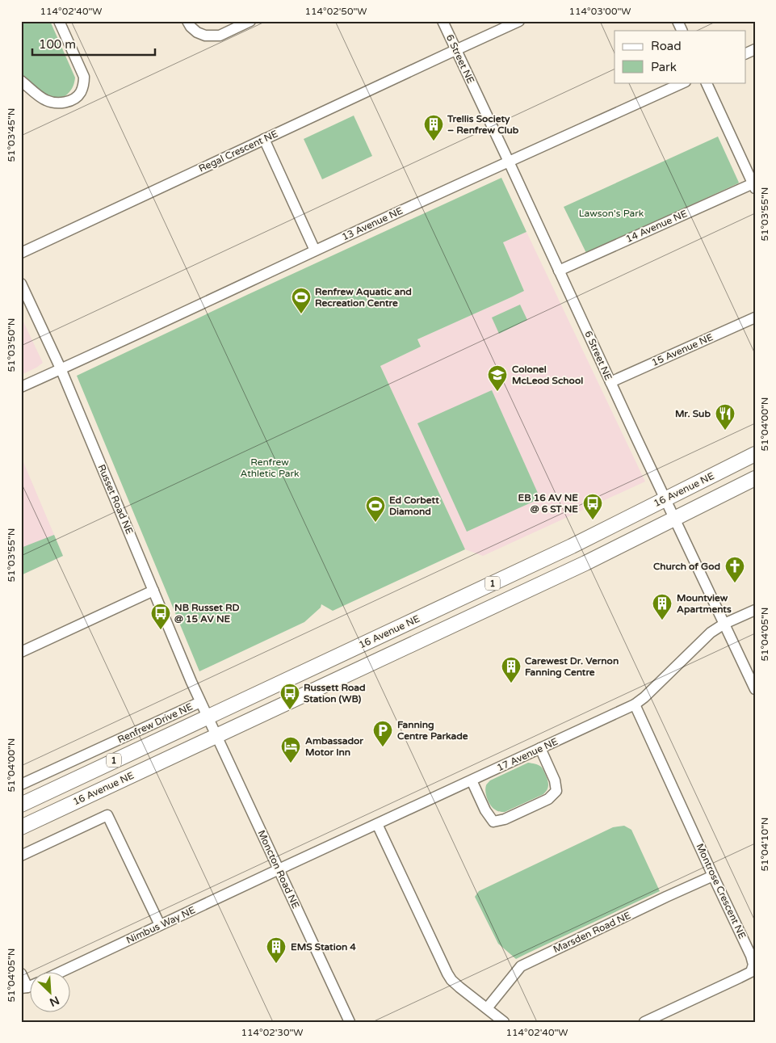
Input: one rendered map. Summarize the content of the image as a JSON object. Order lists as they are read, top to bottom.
{
  "streets": {
    "highway": ["16 Avenue NE", "1"],
    "street": [
      "6 Street NE",
      "Regal Crescent NE",
      "13 Avenue NE",
      "14 Avenue NE",
      "15 Avenue NE",
      "Russet Road NE",
      "Renfrew Drive NE",
      "17 Avenue NE",
      "Moncton Road NE",
      "Montrose Crescent NE",
      "Nimbus Way NE",
      "Marsden Road NE"
    ]
  },
  "crossings": [
    ["6 Street NE", "Regal Crescent NE"],
    ["6 Street NE", "13 Avenue NE"],
    ["6 Street NE", "14 Avenue NE"],
    ["6 Street NE", "15 Avenue NE"],
    ["6 Street NE", "16 Avenue NE"],
    ["6 Street NE", "17 Avenue NE"],
    ["13 Avenue NE", "Russet Road NE"],
    ["16 Avenue NE", "Russet Road NE"],
    ["16 Avenue NE", "Moncton Road NE"],
    ["Russet Road NE", "Renfrew Drive NE"],
    ["Russet Road NE", "Moncton Road NE"],
    ["17 Avenue NE", "Moncton Road NE"],
    ["17 Avenue NE", "Montrose Crescent NE"],
    ["17 Avenue NE", "Nimbus Way NE"],
    ["Moncton Road NE", "Nimbus Way NE"],
    ["Montrose Crescent NE", "Marsden Road NE"]
  ],
  "parks": ["Lawson's Park", "Renfrew Athletic Park"],
  "places": {
    "building": [
      "Trellis Society – Renfrew Club",
      "Mountview Apartments",
      "Carewest Dr. Vernon Fanning Centre",
      "EMS Station 4"
    ],
    "sports": ["Renfrew Aquatic and Recreation Centre", "Ed Corbett Diamond"],
    "school or university": ["Colonel McLeod School"],
    "restaurant": ["Mr. Sub"],
    "bus stop": ["EB 16 AV NE @ 6 ST NE", "NB Russet RD @ 15 AV NE", "Russett Road Station (WB)"],
    "church": ["Church of God"],
    "parking": ["Fanning Centre Parkade"],
    "hotel": ["Ambassador Motor Inn"]
  },
  "legend": ["Road", "Park"],
  "scale_bar": "100 m",
  "north": "bottom right",
  "coordinates": [
    "114°02'40\"W",
    "114°02'50\"W",
    "114°03'00\"W",
    "51°03'45\"N",
    "51°03'55\"N",
    "51°03'50\"N",
    "51°04'00\"N",
    "51°04'05\"N",
    "51°04'10\"N",
    "114°02'30\"W"
  ]
}
